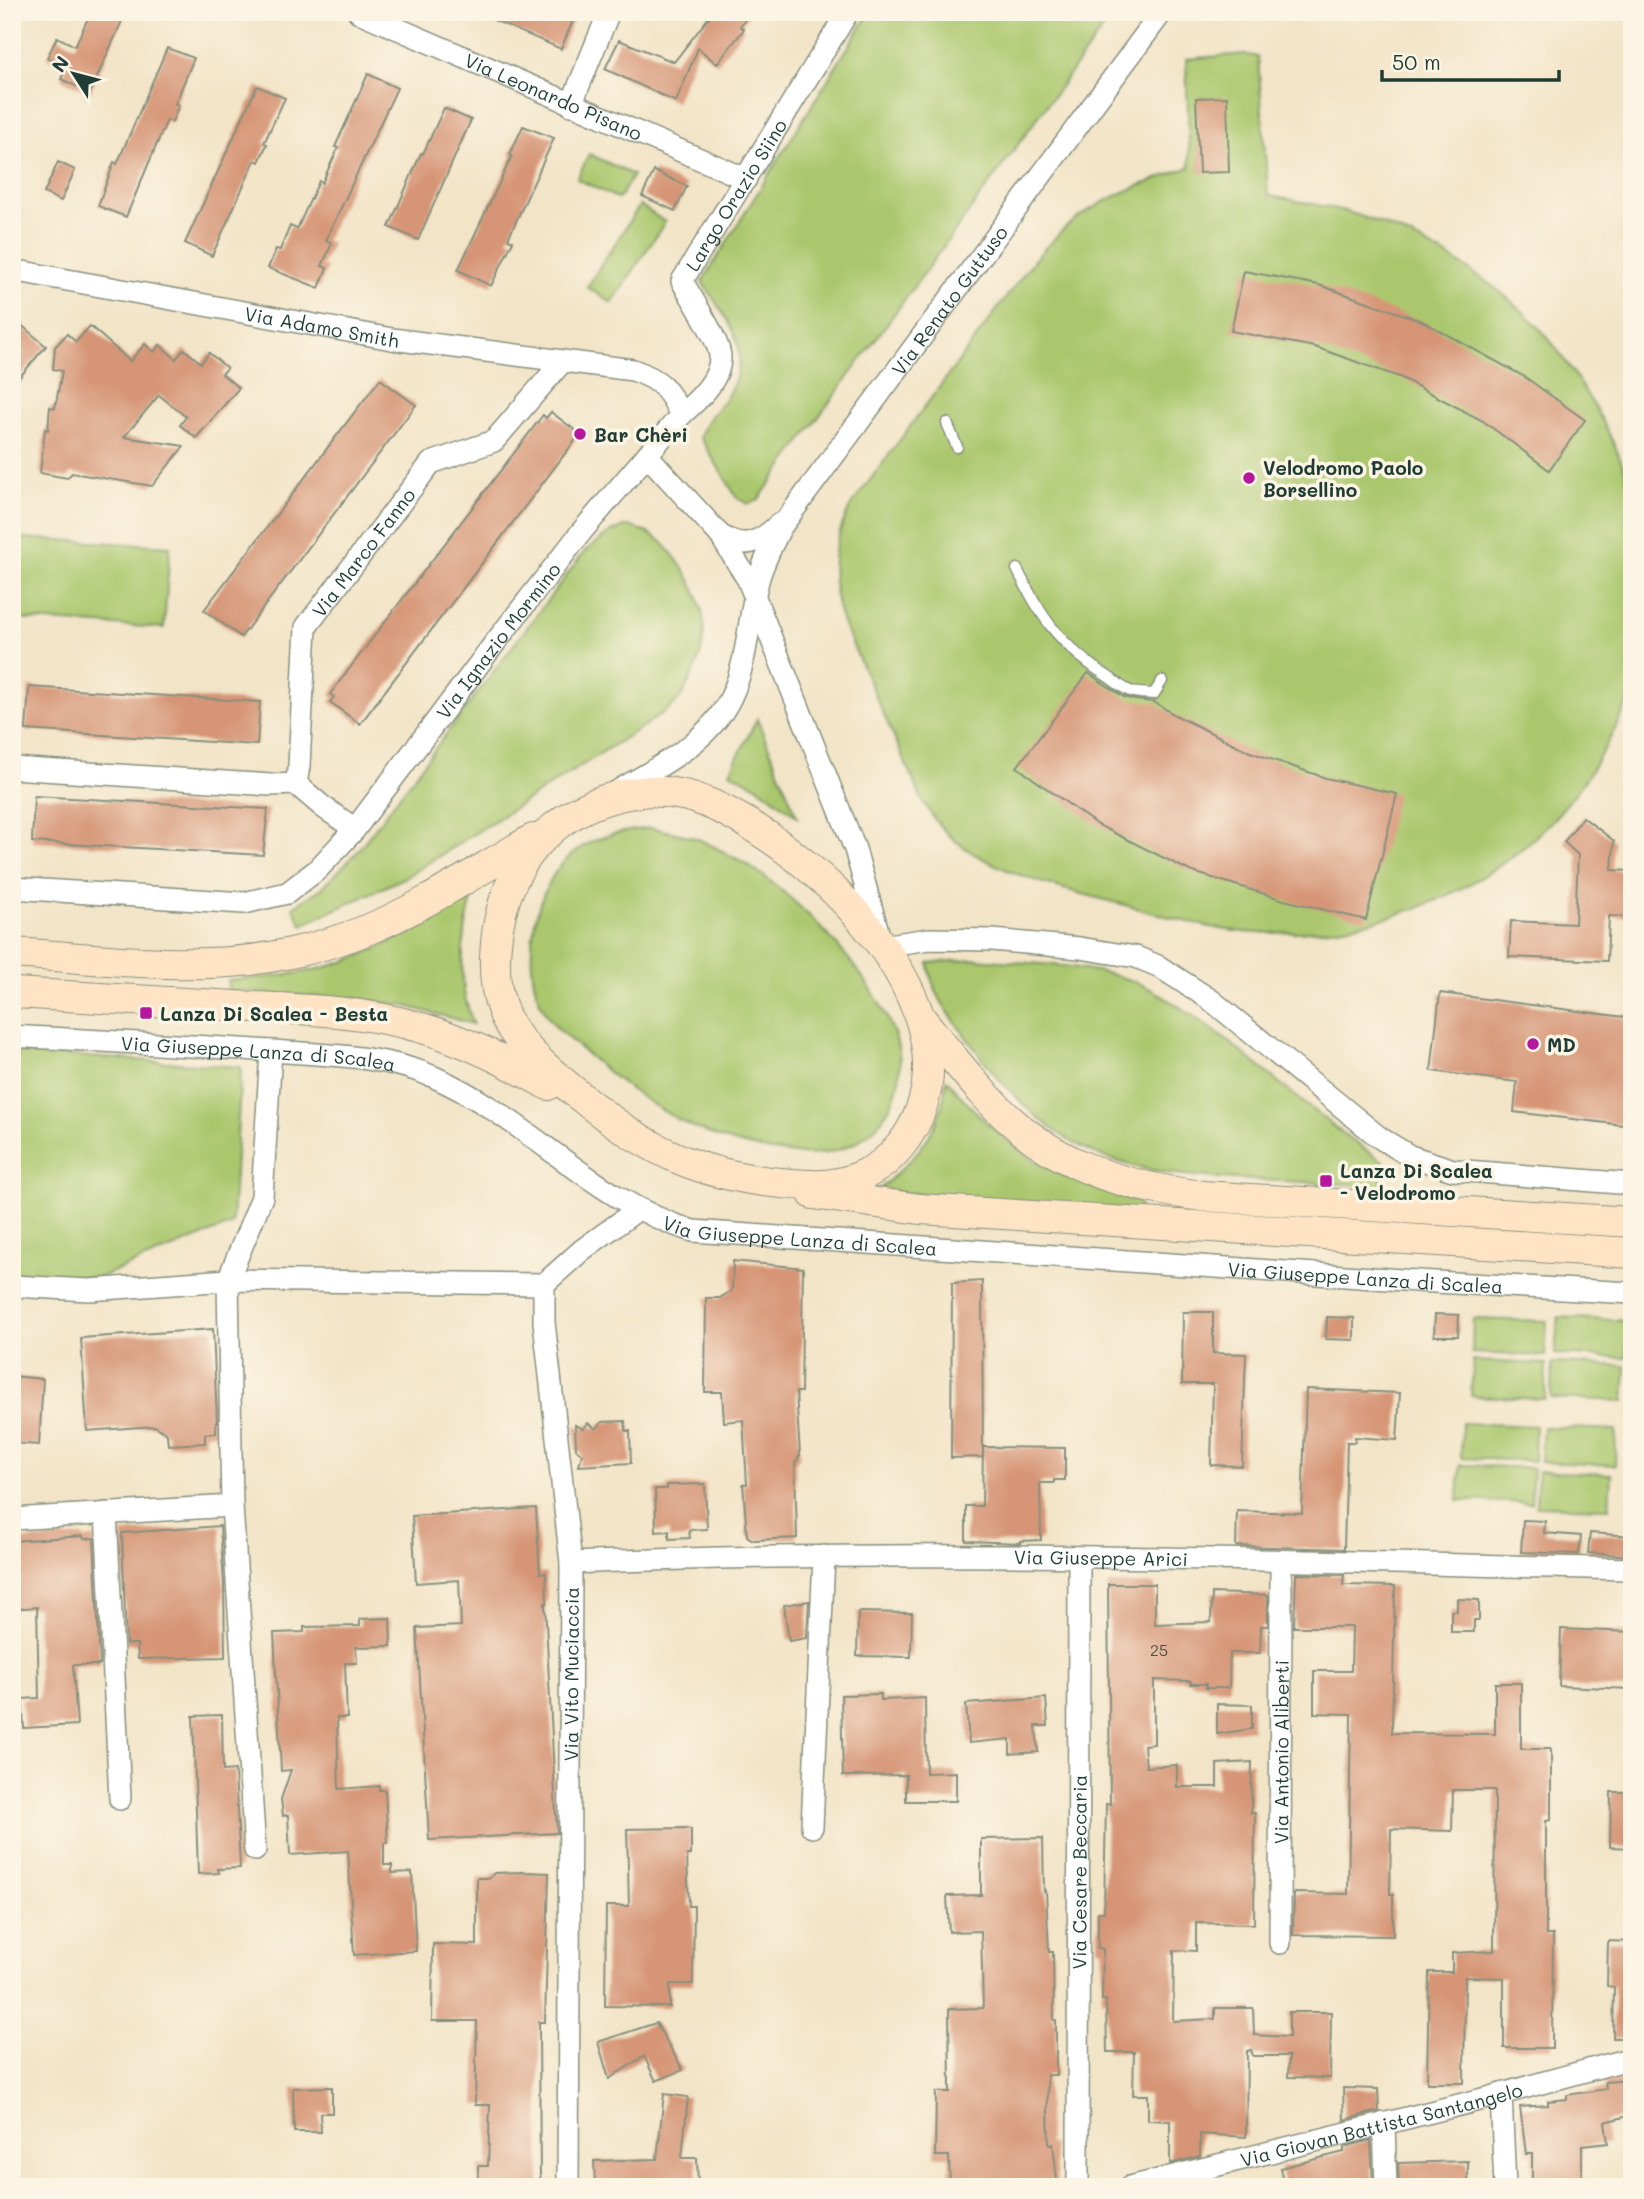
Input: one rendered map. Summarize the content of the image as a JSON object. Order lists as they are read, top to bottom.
{
  "streets": {
    "street": [
      "Via Leonardo Pisano",
      "Largo Orazio Siino",
      "Via Renato Guttuso",
      "Via Adamo Smith",
      "Via Marco Fanno",
      "Via Ignazio Mormino",
      "Via Giuseppe Lanza di Scalea",
      "Via Giuseppe Arici",
      "Via Vito Muciaccia",
      "Via Antonio Aliberti",
      "Via Cesare Beccaria",
      "Via Giovan Battista Santangelo"
    ]
  },
  "crossings": [
    ["Via Leonardo Pisano", "Largo Orazio Siino"],
    ["Largo Orazio Siino", "Via Adamo Smith"],
    ["Largo Orazio Siino", "Via Ignazio Mormino"],
    ["Via Adamo Smith", "Via Marco Fanno"],
    ["Via Adamo Smith", "Via Ignazio Mormino"],
    ["Via Giuseppe Arici", "Via Vito Muciaccia"],
    ["Via Giuseppe Arici", "Via Antonio Aliberti"],
    ["Via Giuseppe Arici", "Via Cesare Beccaria"]
  ],
  "places": {
    "other": ["Bar Chèri", "Velodromo Paolo Borsellino", "MD"],
    "transit": ["Lanza Di Scalea - Besta", "Lanza Di Scalea - Velodromo"]
  },
  "house_numbers": ["25"],
  "scale_bar": "50 m",
  "north": "top left"
}
